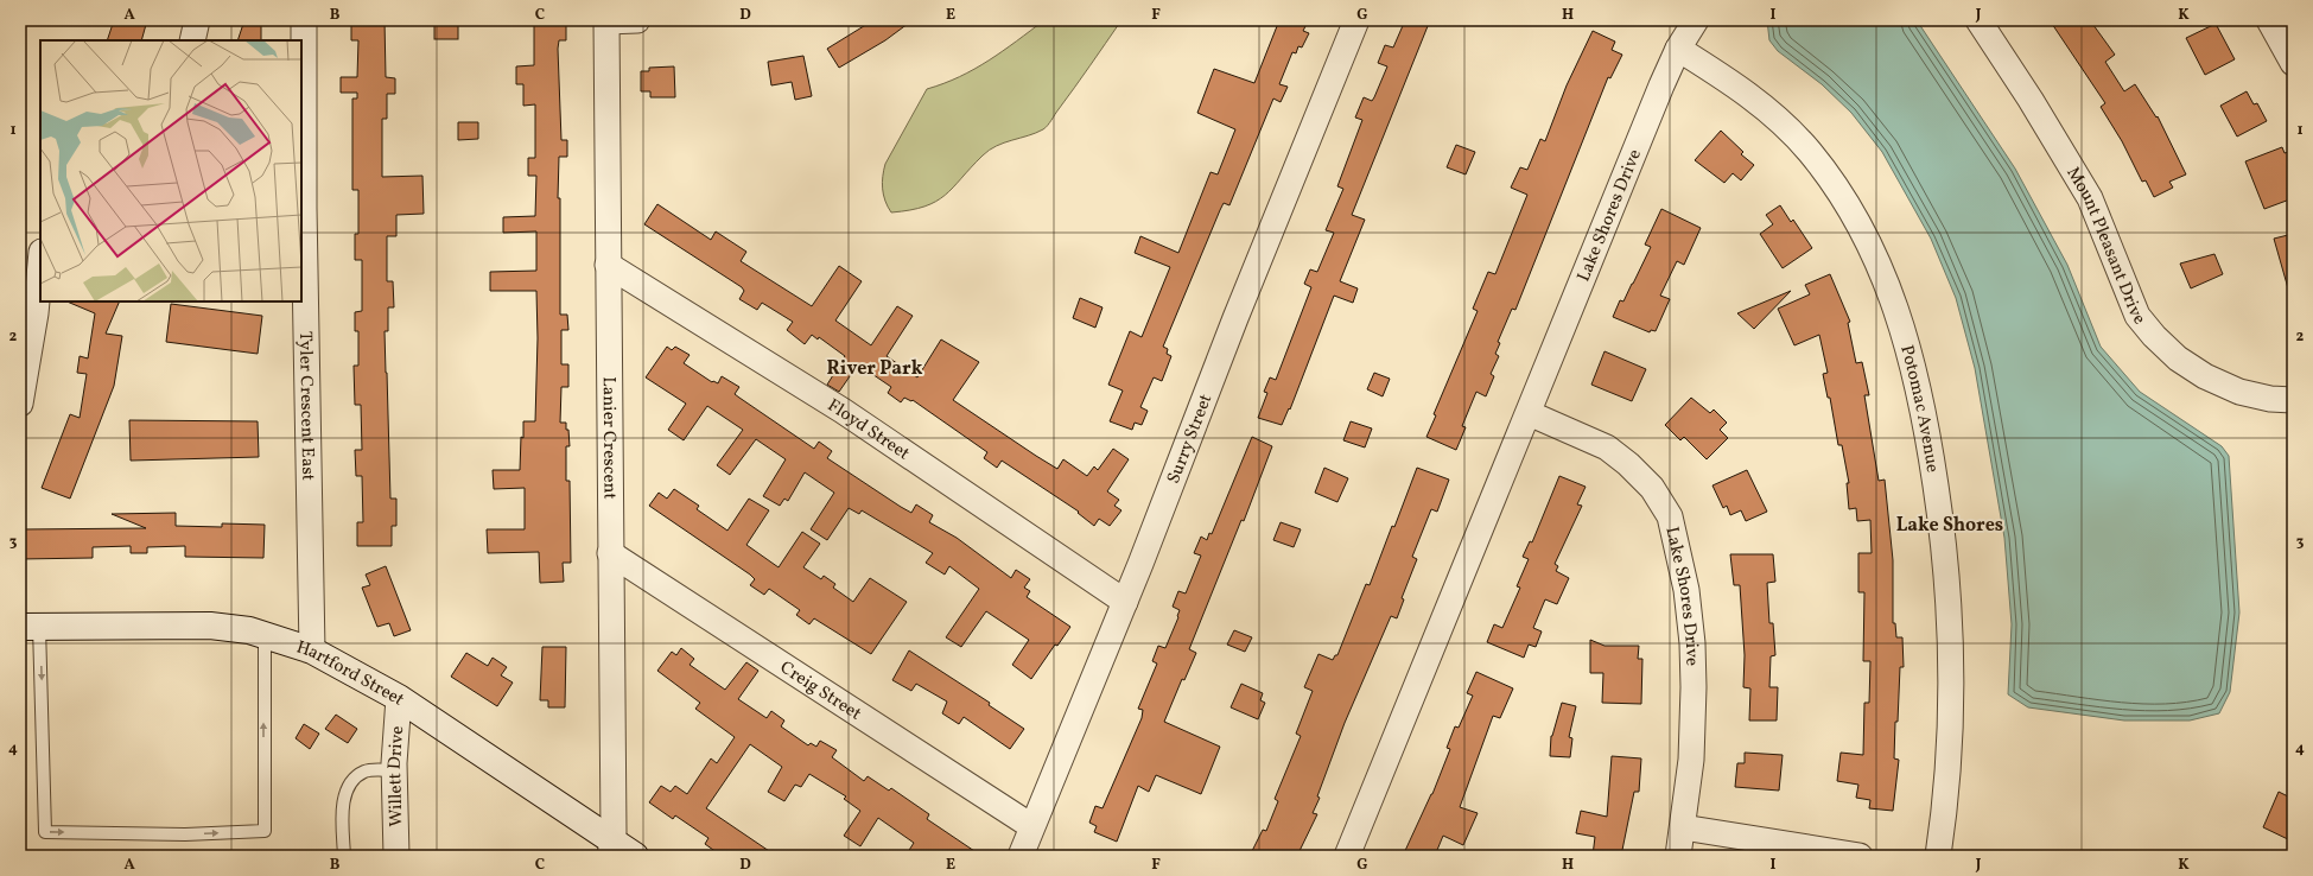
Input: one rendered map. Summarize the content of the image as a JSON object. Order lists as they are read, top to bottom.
{
  "streets": {
    "street": [
      "Lake Shores Drive",
      "Mount Pleasant Drive",
      "Tyler Crescent East",
      "Potomac Avenue",
      "Floyd Street",
      "Lanier Crescent",
      "Surry Street",
      "Hartford Street",
      "Creig Street",
      "Willett Drive"
    ]
  },
  "crossings": [
    ["Lake Shores Drive", "Potomac Avenue"],
    ["Tyler Crescent East", "Hartford Street"],
    ["Floyd Street", "Lanier Crescent"],
    ["Floyd Street", "Surry Street"],
    ["Lanier Crescent", "Hartford Street"],
    ["Lanier Crescent", "Creig Street"],
    ["Surry Street", "Creig Street"],
    ["Hartford Street", "Willett Drive"]
  ],
  "districts": ["River Park", "Lake Shores"],
  "grid": {
    "columns": [
      "A",
      "B",
      "C",
      "D",
      "E",
      "F",
      "G",
      "H",
      "I",
      "J",
      "K"
    ],
    "rows": [
      "1",
      "2",
      "3",
      "4"
    ]
  }
}
